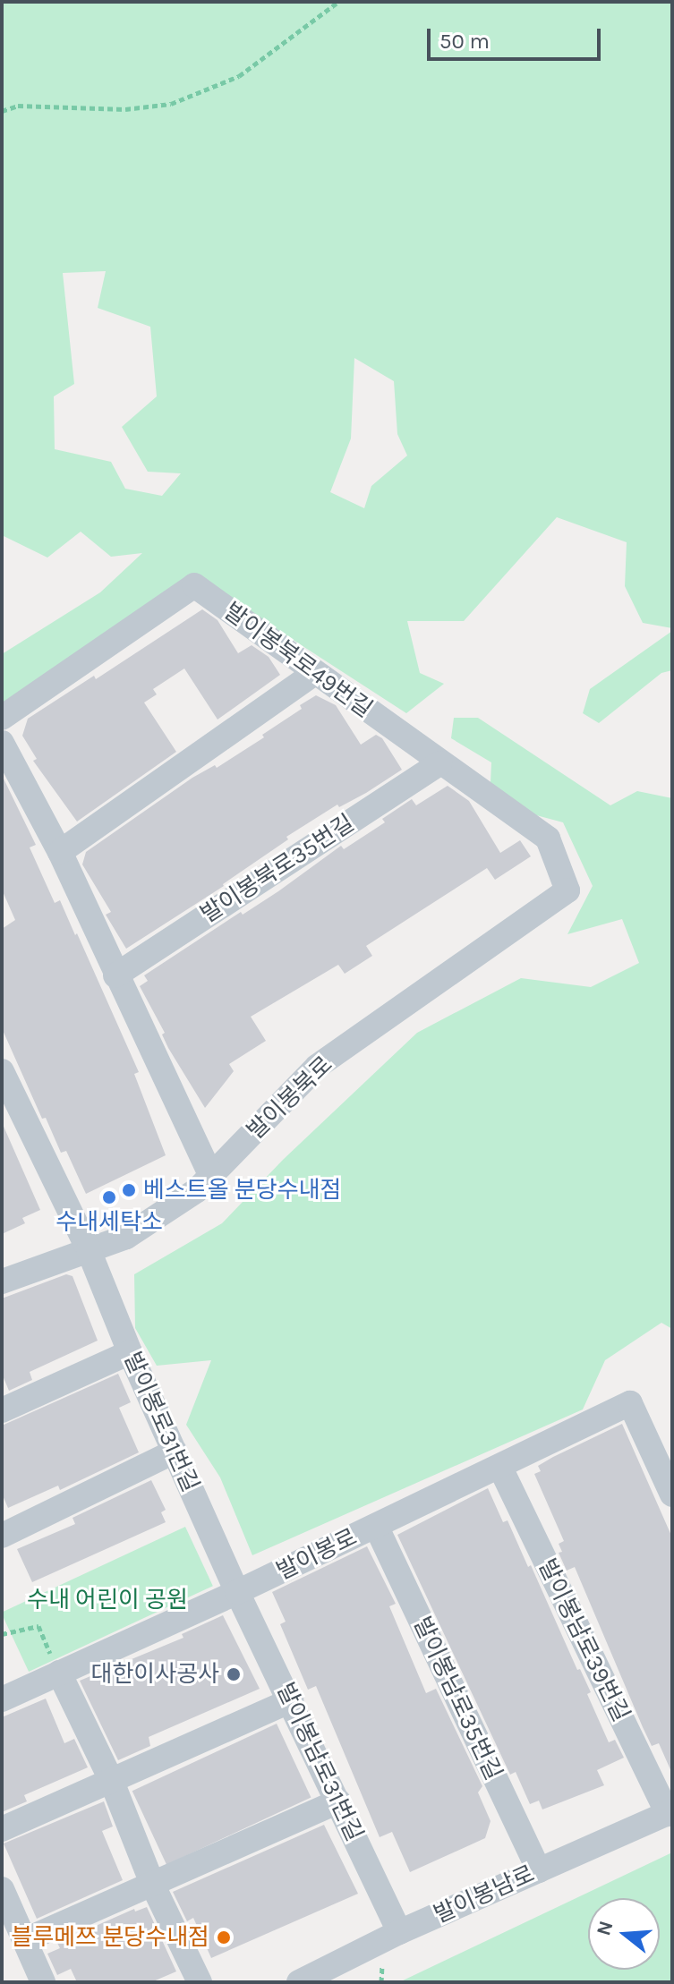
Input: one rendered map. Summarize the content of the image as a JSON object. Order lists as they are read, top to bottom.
{
  "streets": {
    "street": [
      "발이봉북로49번길",
      "발이봉북로35번길",
      "발이봉북로",
      "발이봉로31번길",
      "발이봉로",
      "발이봉남로39번길",
      "발이봉남로35번길",
      "발이봉남로31번길",
      "발이봉남로"
    ]
  },
  "crossings": [
    ["발이봉북로49번길", "발이봉북로35번길"],
    ["발이봉북로49번길", "발이봉북로"],
    ["발이봉북로", "발이봉로31번길"],
    ["발이봉로31번길", "발이봉로"],
    ["발이봉로31번길", "발이봉남로31번길"],
    ["발이봉로", "발이봉남로39번길"],
    ["발이봉로", "발이봉남로35번길"],
    ["발이봉로", "발이봉남로31번길"],
    ["발이봉남로39번길", "발이봉남로"],
    ["발이봉남로35번길", "발이봉남로"],
    ["발이봉남로31번길", "발이봉남로"]
  ],
  "parks": ["수내 어린이 공원"],
  "places": [
    "베스트올 분당수내점",
    "수내세탁소",
    "대한이사공사",
    "블루메쯔 분당수내점"
  ],
  "scale_bar": "50 m",
  "north": "left"
}
